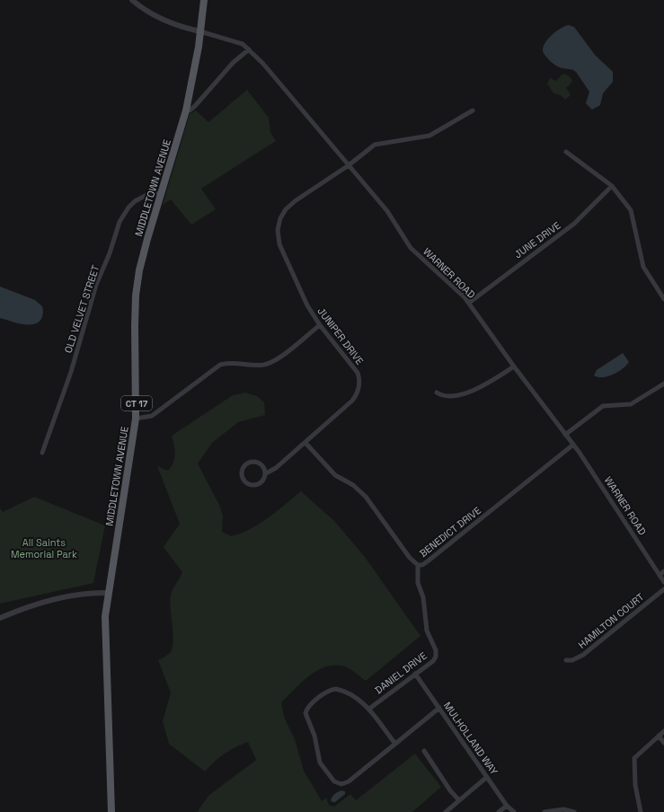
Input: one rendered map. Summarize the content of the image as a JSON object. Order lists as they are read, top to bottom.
{
  "streets": {
    "main road": ["MIDDLETOWN AVENUE", "CT 17"],
    "street": [
      "JUNE DRIVE",
      "WARNER ROAD",
      "OLD VELVET STREET",
      "JUNIPER DRIVE",
      "BENEDICT DRIVE",
      "HAMILTON COURT",
      "DANIEL DRIVE",
      "MULHOLLAND WAY"
    ]
  },
  "crossings": [
    ["MIDDLETOWN AVENUE", "WARNER ROAD"],
    ["MIDDLETOWN AVENUE", "OLD VELVET STREET"],
    ["JUNE DRIVE", "WARNER ROAD"],
    ["WARNER ROAD", "JUNIPER DRIVE"],
    ["WARNER ROAD", "BENEDICT DRIVE"],
    ["JUNIPER DRIVE", "BENEDICT DRIVE"],
    ["BENEDICT DRIVE", "DANIEL DRIVE"],
    ["DANIEL DRIVE", "MULHOLLAND WAY"]
  ],
  "parks": ["All Saints Memorial Park"]
}
